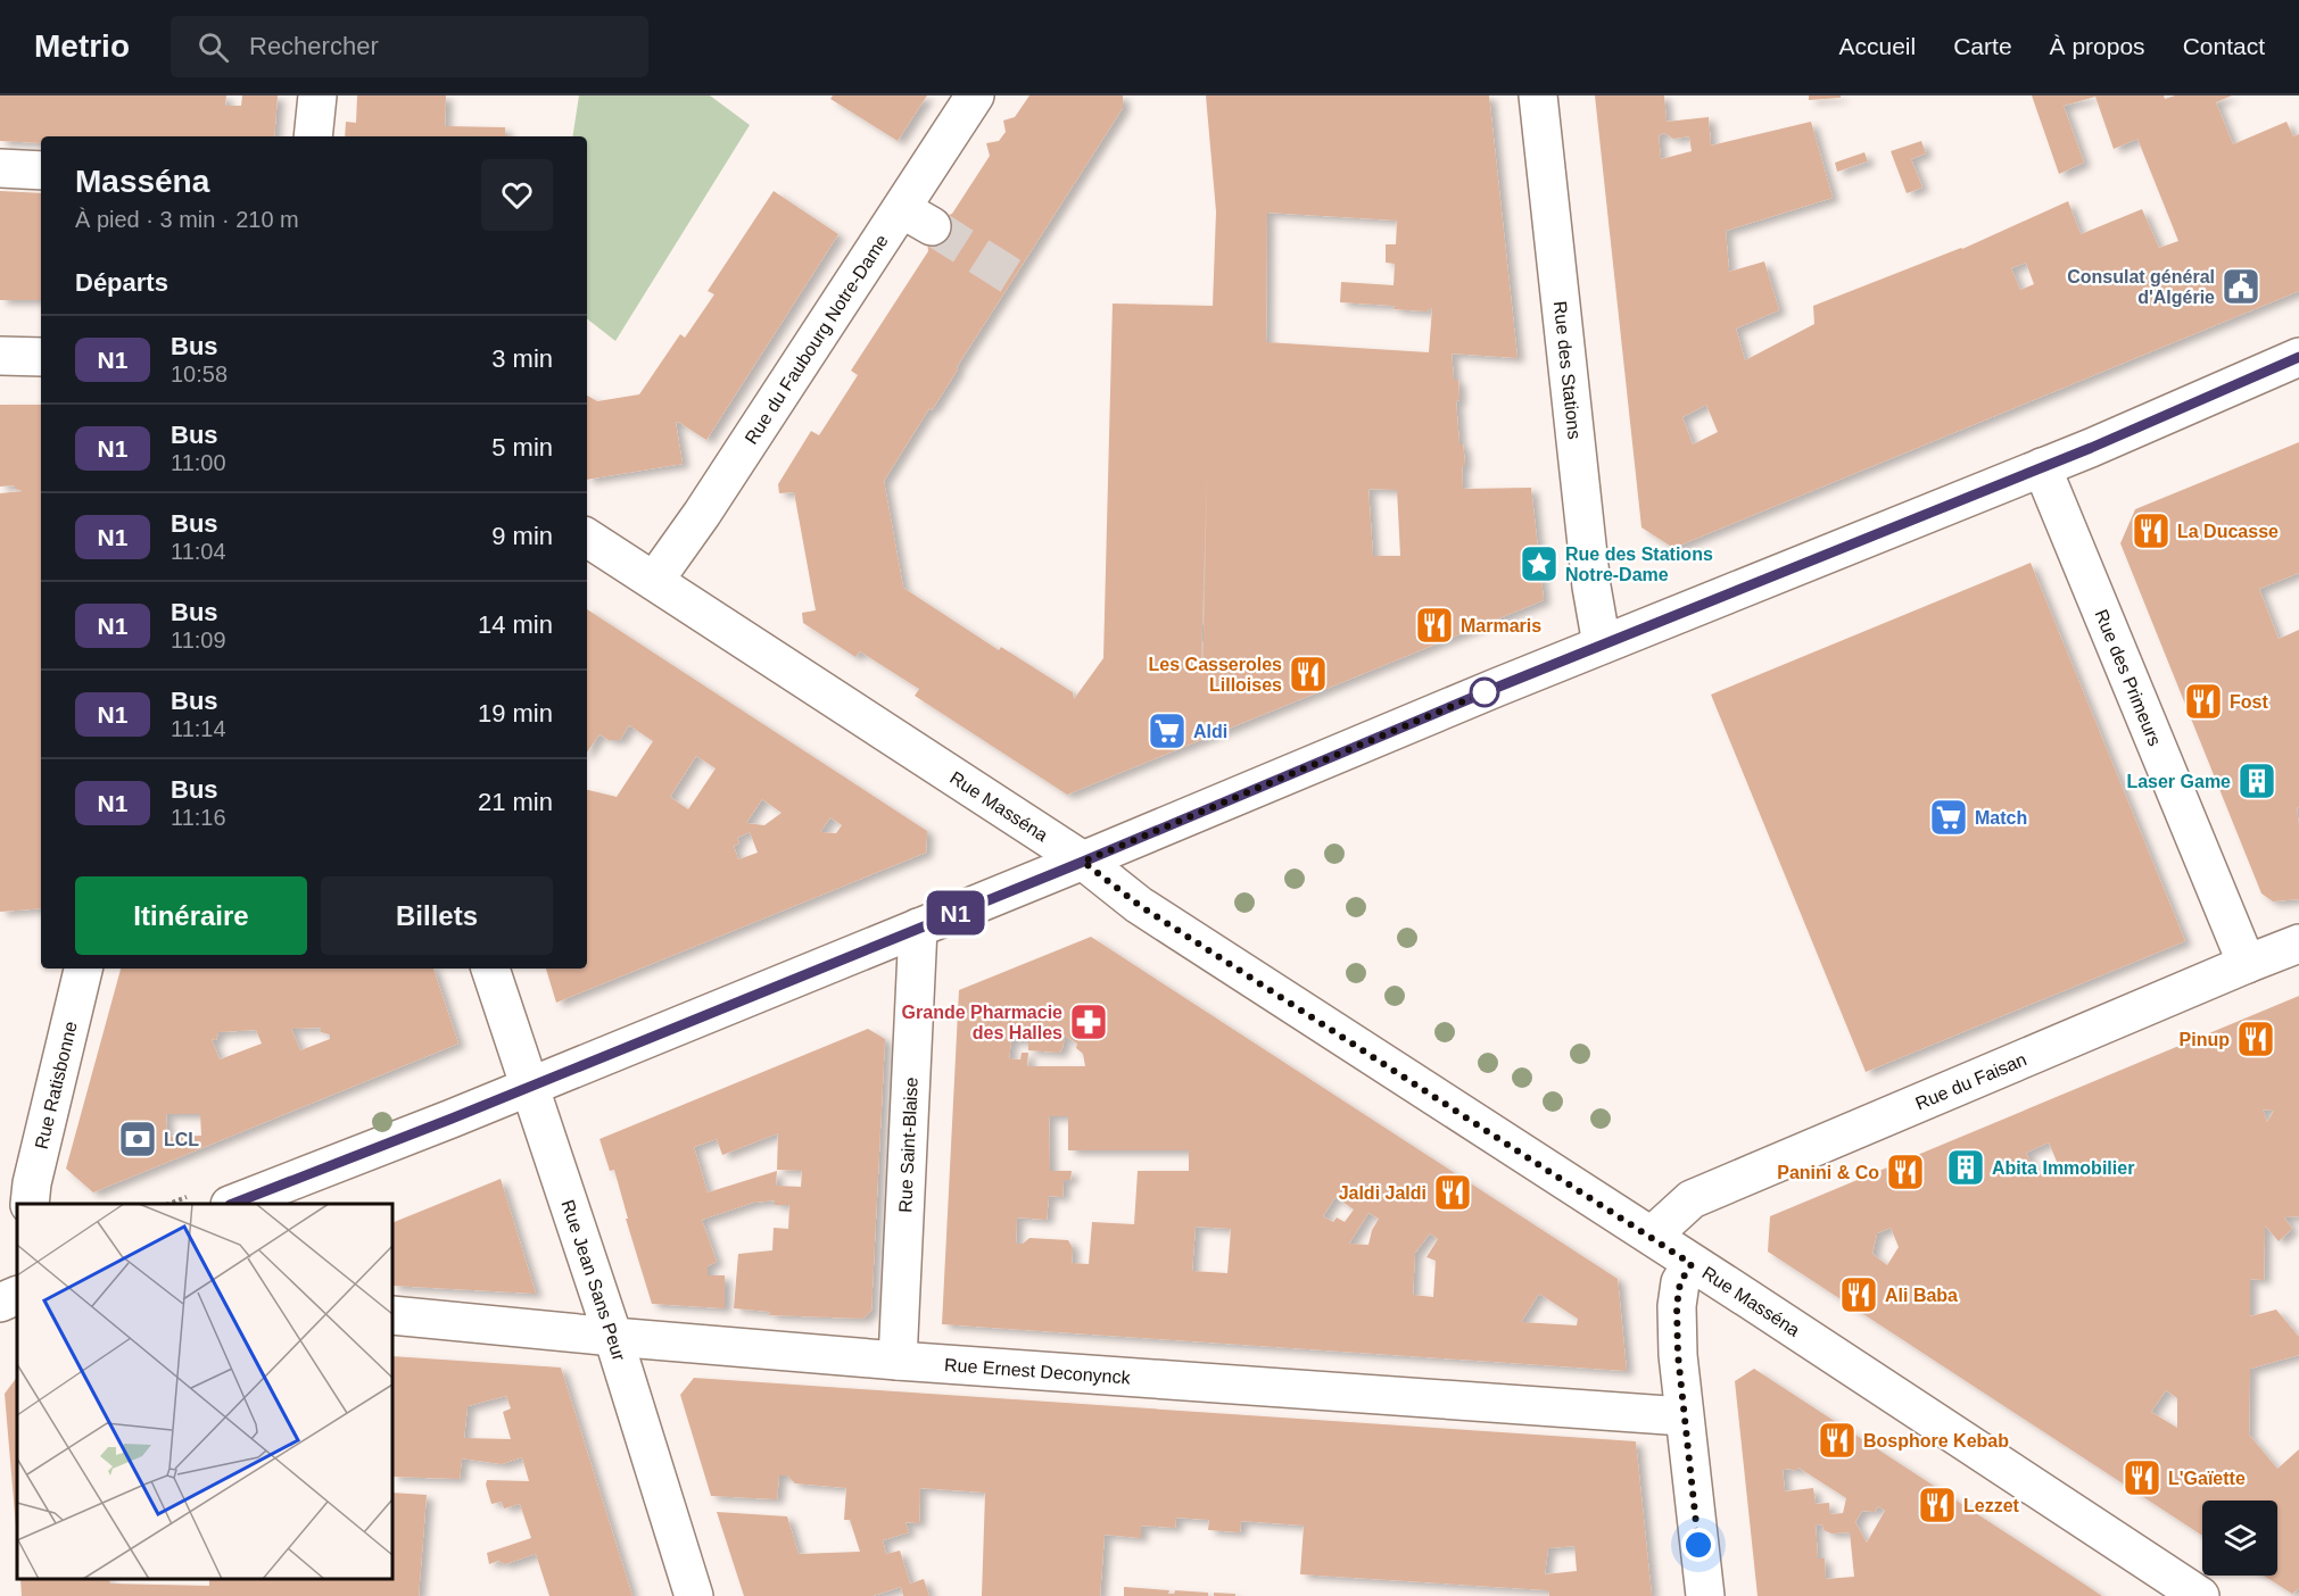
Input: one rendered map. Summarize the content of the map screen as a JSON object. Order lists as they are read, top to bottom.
{
  "streets": {
    "street": [
      "Rue du Faubourg Notre-Dame",
      "Rue des Stations",
      "Rue des Primeurs",
      "Rue Masséna",
      "Rue du Faisan",
      "Rue Ratisbonne",
      "Rue Saint-Blaise",
      "Rue Jean Sans Peur",
      "Rue Ernest Deconynck"
    ]
  },
  "crossings": [
    ["Rue du Faubourg Notre-Dame", "Rue Masséna"],
    ["Rue des Primeurs", "Rue du Faisan"],
    ["Rue Masséna", "Rue du Faisan"],
    ["Rue Saint-Blaise", "Rue Ernest Deconynck"],
    ["Rue Jean Sans Peur", "Rue Ernest Deconynck"]
  ],
  "places": {
    "public building": ["Consulat général d'Algérie"],
    "restaurant": [
      "La Ducasse",
      "Marmaris",
      "Les Casseroles Lilloises",
      "Fost",
      "Pinup",
      "Panini & Co",
      "Jaldi Jaldi",
      "Ali Baba",
      "Bosphore Kebab",
      "L'Gaïette",
      "Lezzet"
    ],
    "place": ["Rue des Stations Notre-Dame"],
    "supermarket": ["Aldi", "Match"],
    "building": ["Laser Game", "Abita Immobilier"],
    "pharmacy": ["Grande Pharmacie des Halles"],
    "bank": ["LCL"]
  },
  "lines": ["bus line N1"],
  "page": {
    "header": "Metrio",
    "search": "Rechercher",
    "nav": [
      "Accueil",
      "Carte",
      "À propos",
      "Contact"
    ],
    "on_map": "N1",
    "heading": [
      ["Masséna", "À pied · 3 min · 210 m"],
      "Départs"
    ],
    "list": [
      {
        "mark": "N1",
        "name": "Bus",
        "note": "10:58",
        "value": "3 min"
      },
      {
        "mark": "N1",
        "name": "Bus",
        "note": "11:00",
        "value": "5 min"
      },
      {
        "mark": "N1",
        "name": "Bus",
        "note": "11:04",
        "value": "9 min"
      },
      {
        "mark": "N1",
        "name": "Bus",
        "note": "11:09",
        "value": "14 min"
      },
      {
        "mark": "N1",
        "name": "Bus",
        "note": "11:14",
        "value": "19 min"
      },
      {
        "mark": "N1",
        "name": "Bus",
        "note": "11:16",
        "value": "21 min"
      }
    ],
    "buttons": ["Itinéraire", "Billets"]
  }
}
